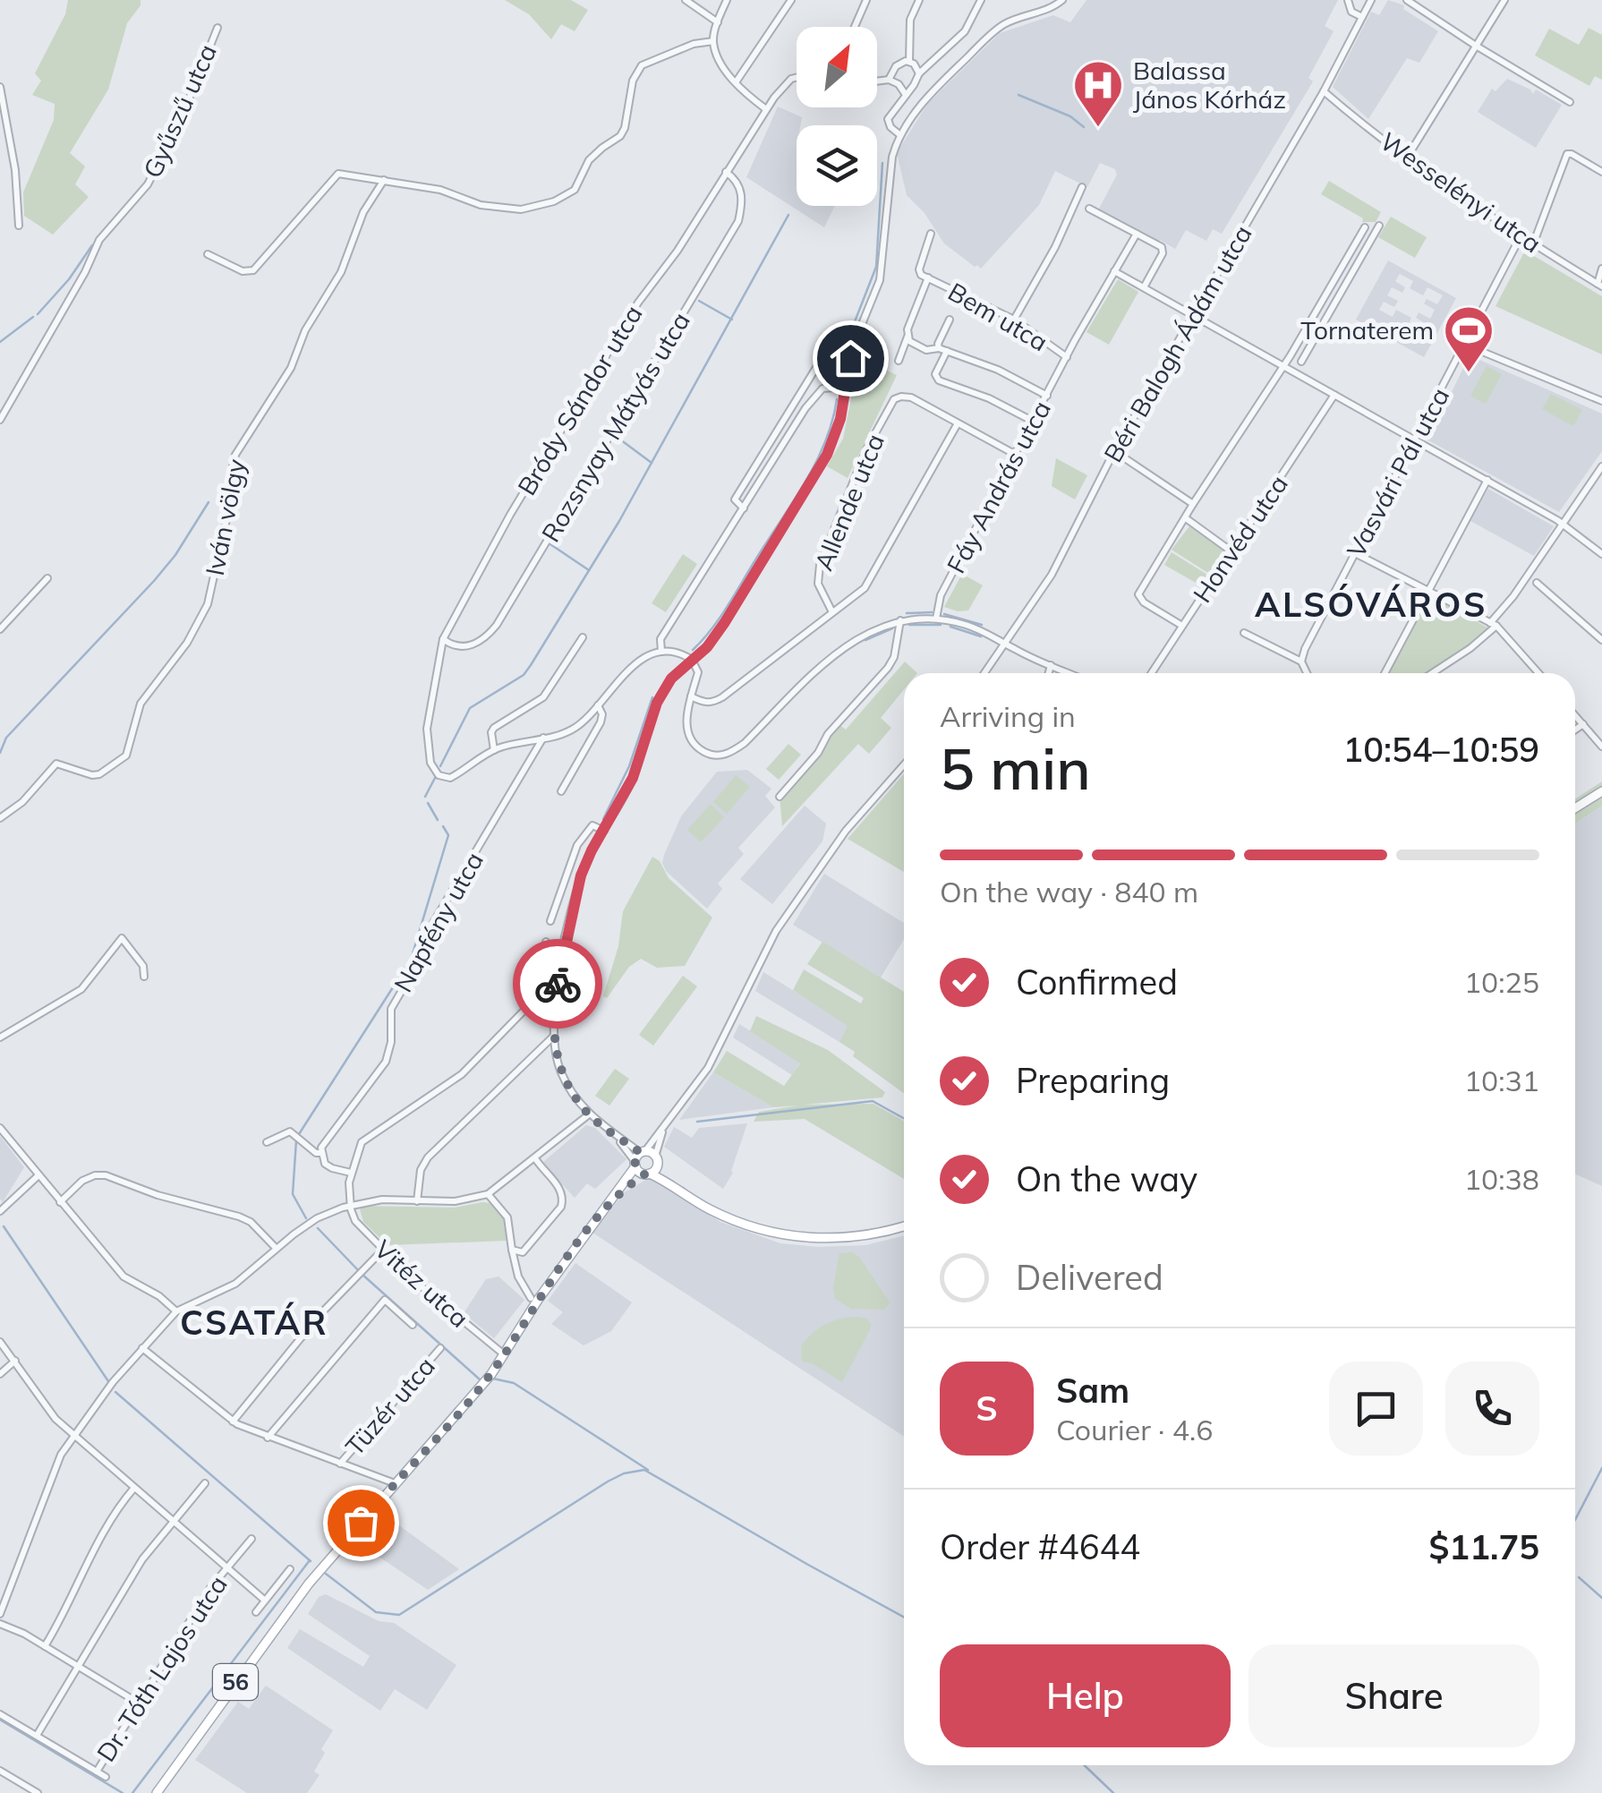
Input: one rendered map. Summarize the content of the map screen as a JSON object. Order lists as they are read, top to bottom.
{
  "streets": {
    "main road": ["56"],
    "street": [
      "Gyűszű utca",
      "Wesselényi utca",
      "Bem utca",
      "Béri Balogh Ádám utca",
      "Bródy Sándor utca",
      "Rozsnyay Mátyás utca",
      "Vasvári Pál utca",
      "Fáy András utca",
      "Allende utca",
      "Iván völgy",
      "Honvéd utca",
      "Napfény utca",
      "Vitéz utca",
      "Tüzér utca",
      "Dr. Tóth Lajos utca"
    ]
  },
  "crossings": [
    ["Wesselényi utca", "Béri Balogh Ádám utca"],
    ["Wesselényi utca", "Vasvári Pál utca"],
    ["Bem utca", "Fáy András utca"],
    ["Bródy Sándor utca", "Rozsnyay Mátyás utca"],
    ["Vitéz utca", "56"]
  ],
  "districts": ["ALSÓVÁROS", "CSATÁR"],
  "places": {
    "hospital": ["Balassa János Kórház"],
    "sports": ["Tornaterem"]
  },
  "north": "top right",
  "page": {
    "heading": ["5 min", "Arriving in", "10:54–10:59"],
    "panel": [
      "Sam",
      "Courier · 4.6",
      "Order #4644",
      "$11.75"
    ],
    "bar": "On the way · 840 m",
    "list": [
      ["Confirmed", "10:25"],
      ["Preparing", "10:31"],
      ["On the way", "10:38"],
      "Delivered"
    ],
    "round": "S",
    "buttons": ["Help", "Share"]
  }
}
